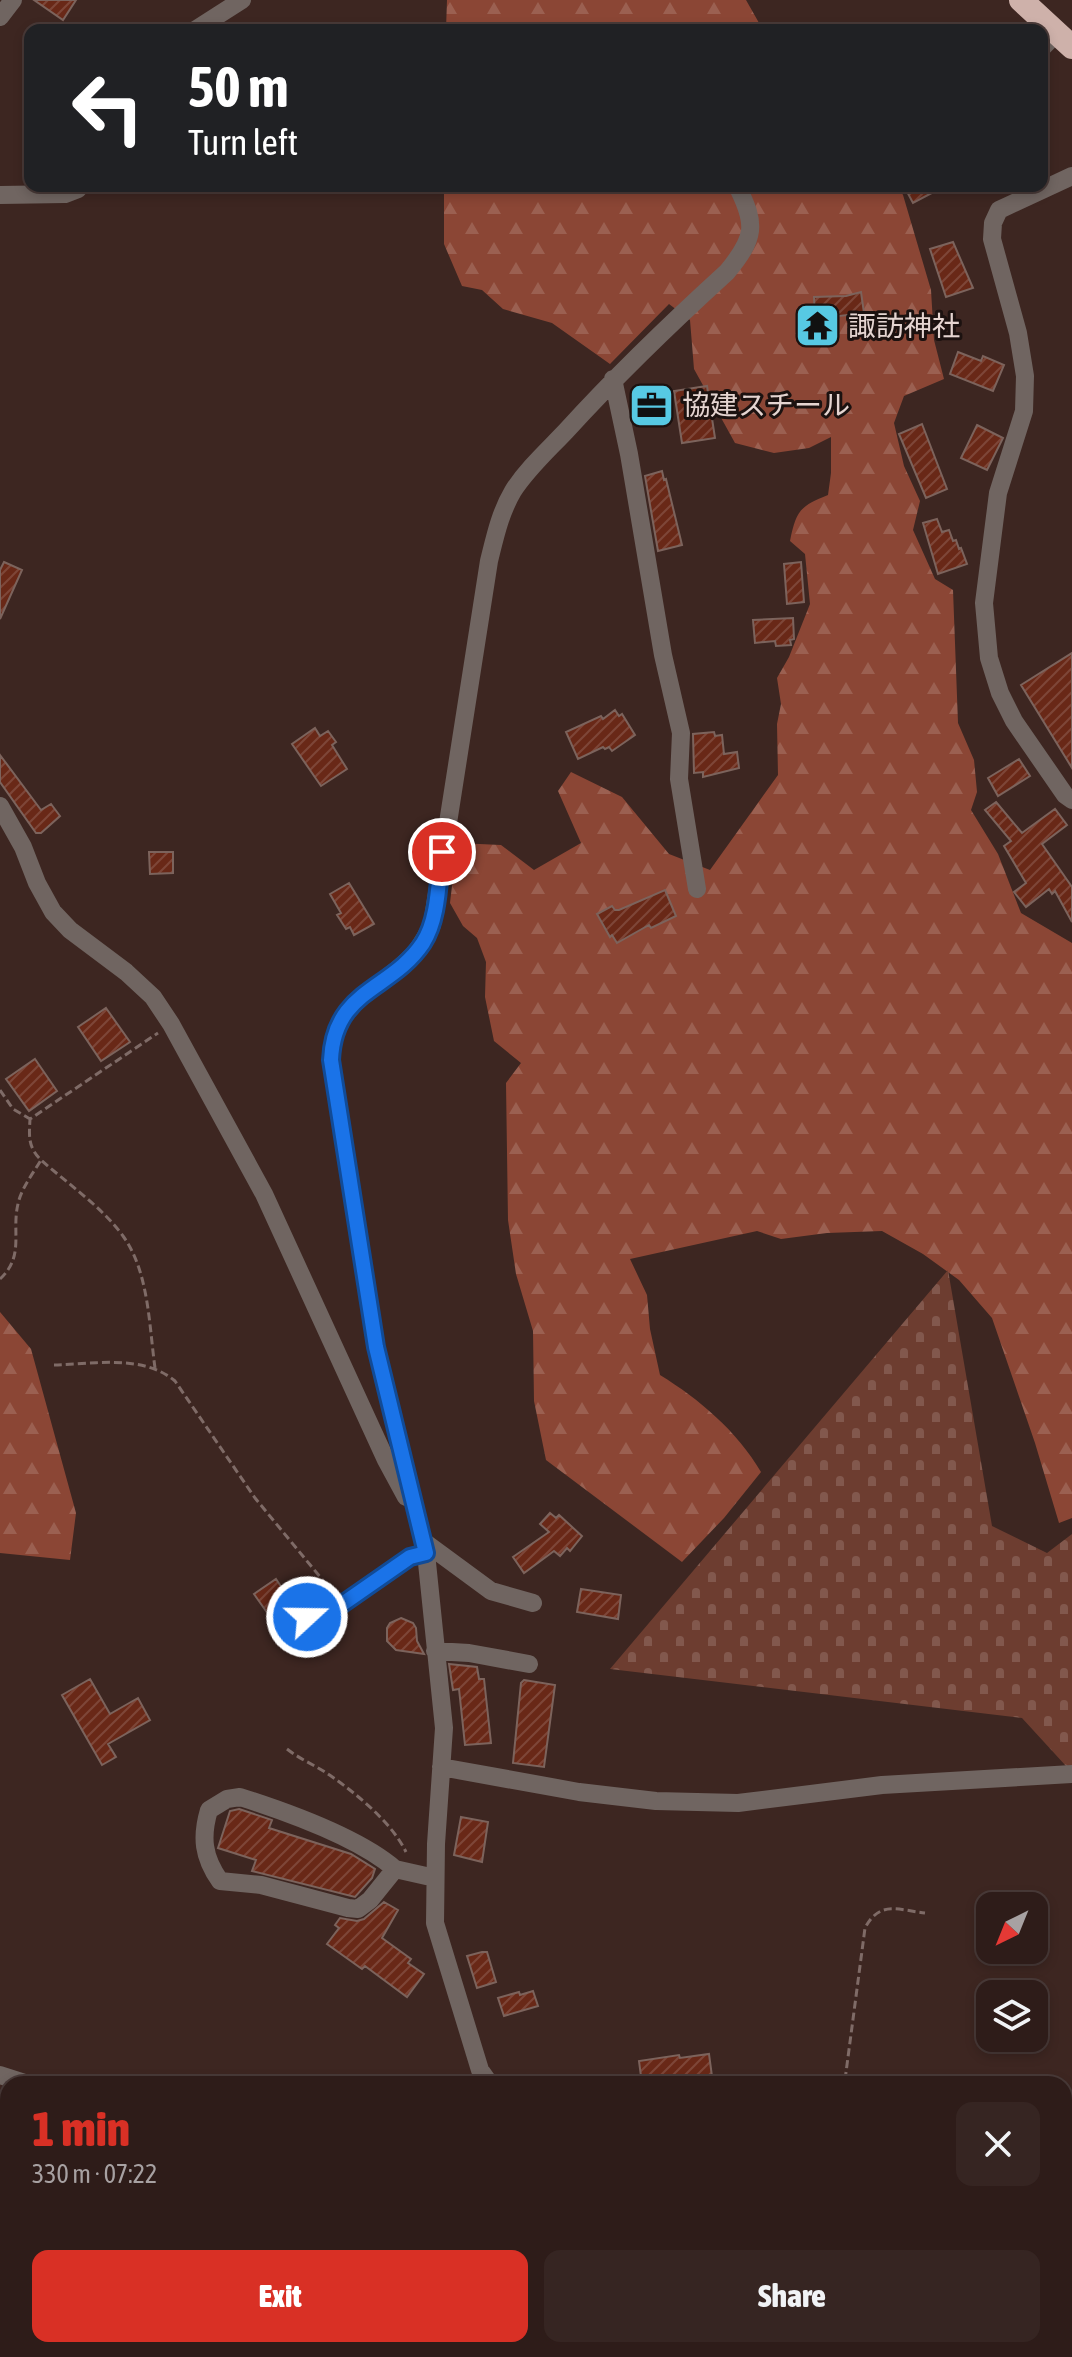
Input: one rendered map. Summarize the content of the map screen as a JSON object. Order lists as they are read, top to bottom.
{
  "places": {
    "temple": ["諏訪神社"],
    "office": ["協建スチール"]
  },
  "north": "bottom left",
  "page": {
    "turn": ["50 m", "Turn left"],
    "heading": ["1 min", "330 m · 07:22"],
    "buttons": ["Exit", "Share"]
  }
}
